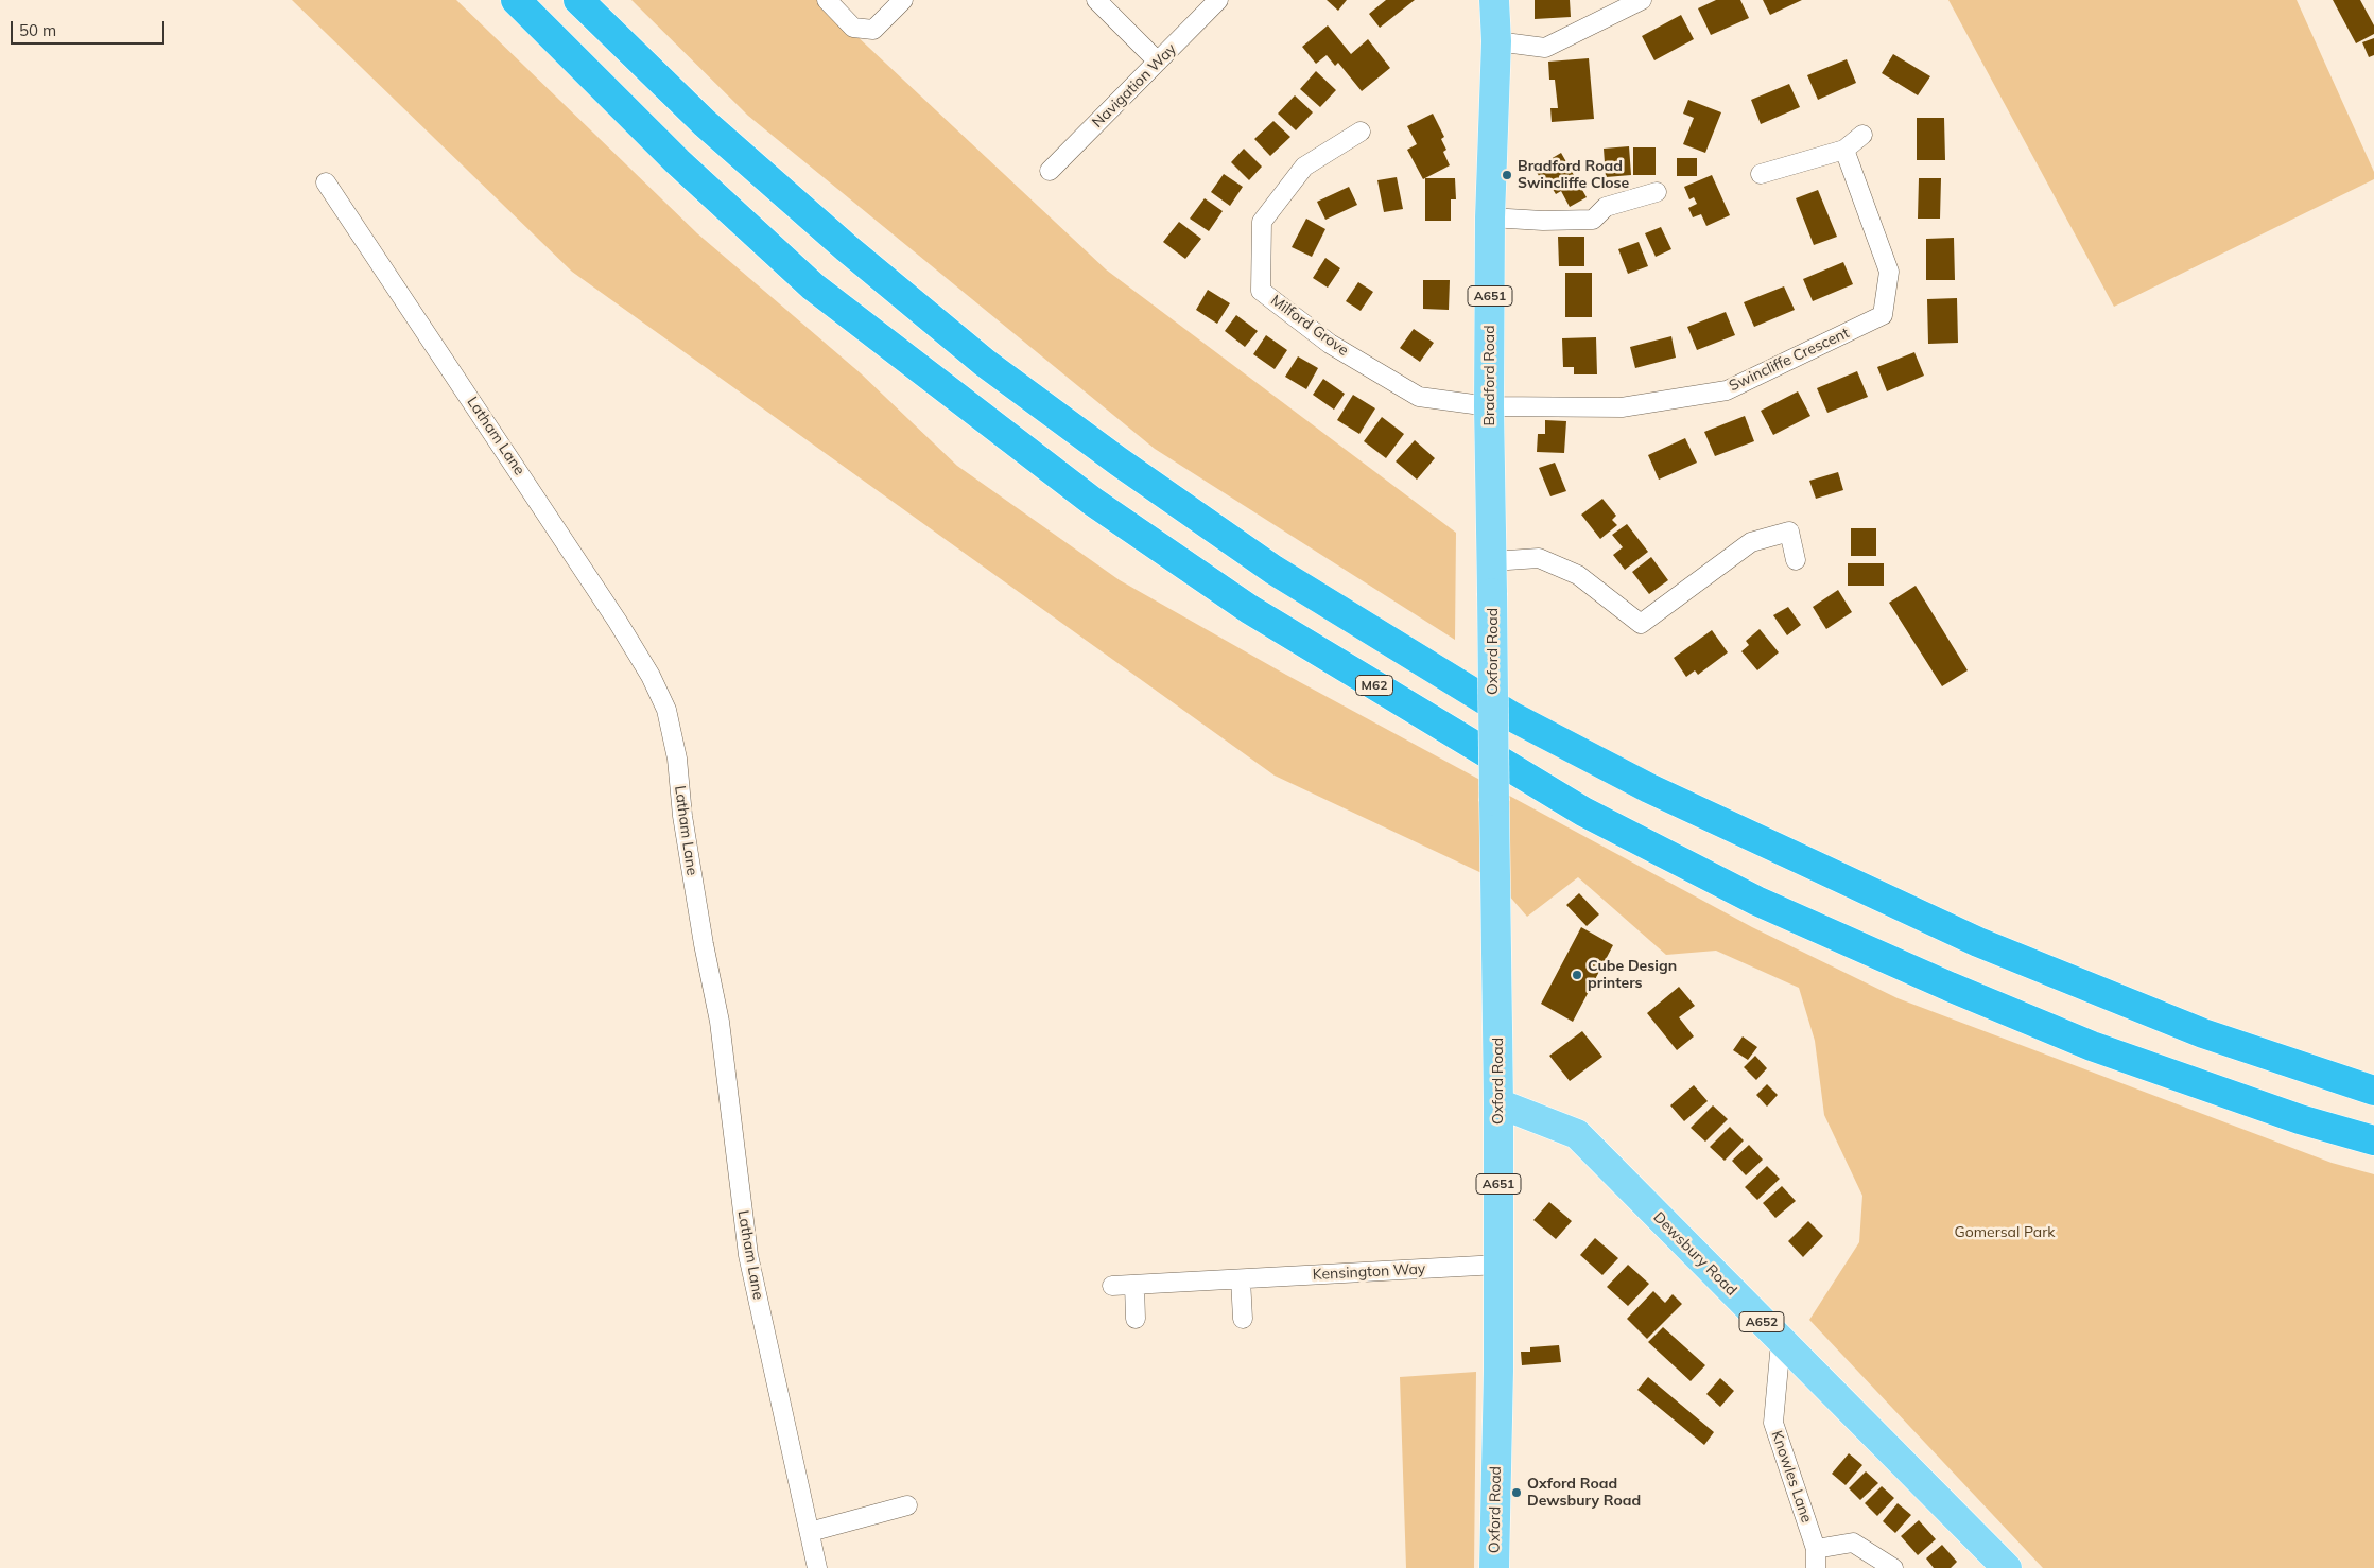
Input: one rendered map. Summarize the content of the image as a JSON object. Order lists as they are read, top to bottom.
{
  "streets": {
    "highway": ["M62"],
    "main road": [
      "A651",
      "Bradford Road",
      "Oxford Road",
      "Dewsbury Road",
      "A652"
    ],
    "street": [
      "Navigation Way",
      "Milford Grove",
      "Swincliffe Crescent",
      "Latham Lane",
      "Kensington Way",
      "Knowles Lane"
    ]
  },
  "crossings": [
    ["Milford Grove", "Swincliffe Crescent"],
    ["Milford Grove", "Bradford Road"],
    ["Swincliffe Crescent", "Bradford Road"],
    ["Bradford Road", "Oxford Road"],
    ["Oxford Road", "Dewsbury Road"],
    ["Oxford Road", "Kensington Way"],
    ["Dewsbury Road", "Knowles Lane"]
  ],
  "parks": ["Gomersal Park"],
  "places": ["Bradford Road Swincliffe Close", "Cube Design printers", "Oxford Road Dewsbury Road"],
  "scale_bar": "50 m"
}
